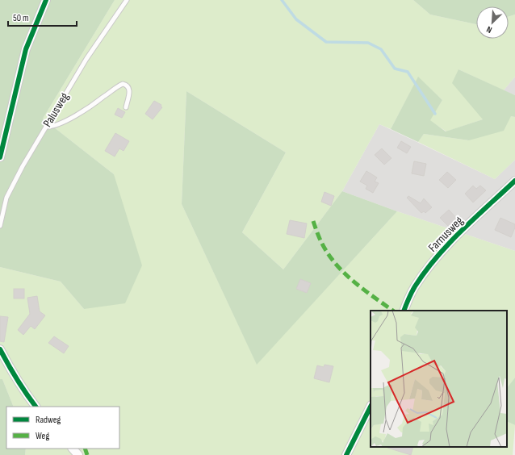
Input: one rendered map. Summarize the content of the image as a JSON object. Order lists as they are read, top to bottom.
{
  "streets": {
    "street": ["Farnusweg"],
    "lane": ["Palusweg"]
  },
  "legend": ["Radweg", "Weg"],
  "scale_bar": "50 m",
  "north": "bottom left"
}
